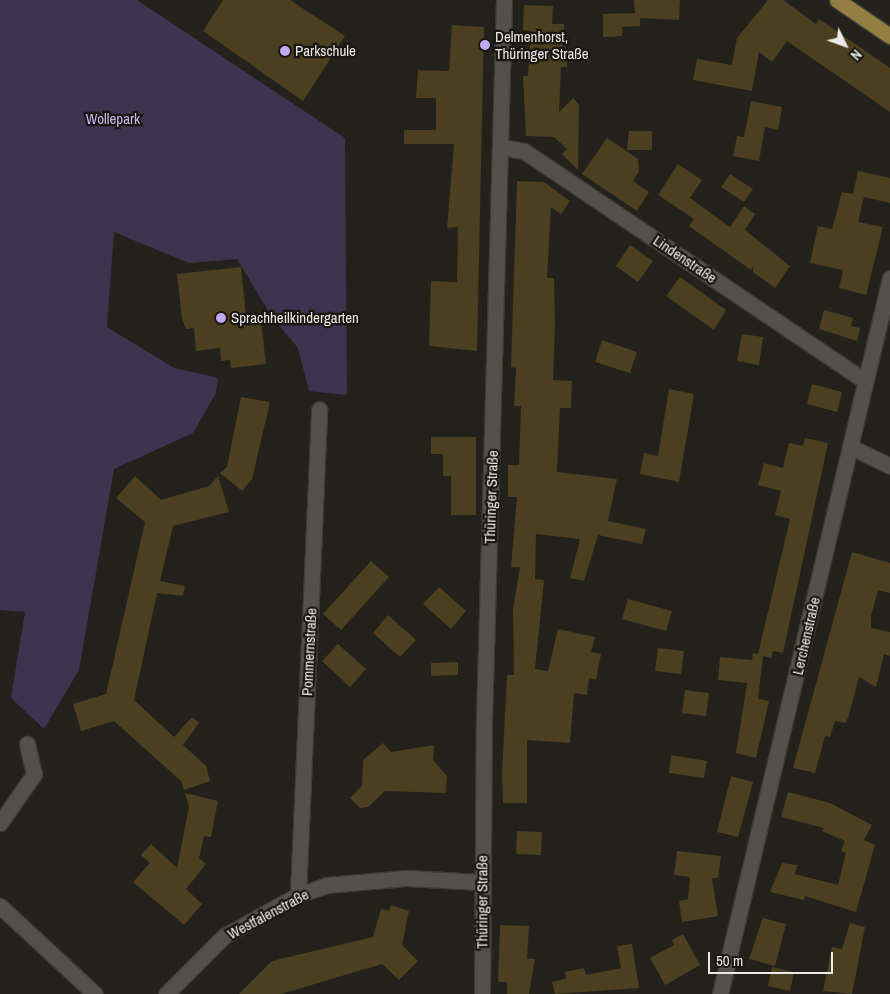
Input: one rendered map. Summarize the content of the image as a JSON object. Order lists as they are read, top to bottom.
{
  "streets": {
    "street": [
      "Lindenstraße",
      "Thüringer Straße",
      "Lerchenstraße",
      "Pommernstraße",
      "Westfalenstraße"
    ]
  },
  "crossings": [
    ["Lindenstraße", "Thüringer Straße"],
    ["Lindenstraße", "Lerchenstraße"],
    ["Thüringer Straße", "Westfalenstraße"],
    ["Pommernstraße", "Westfalenstraße"]
  ],
  "parks": ["Wollepark"],
  "places": ["Delmenhorst, Thüringer Straße", "Parkschule", "Sprachheilkindergarten"],
  "scale_bar": "50 m",
  "north": "bottom right"
}
